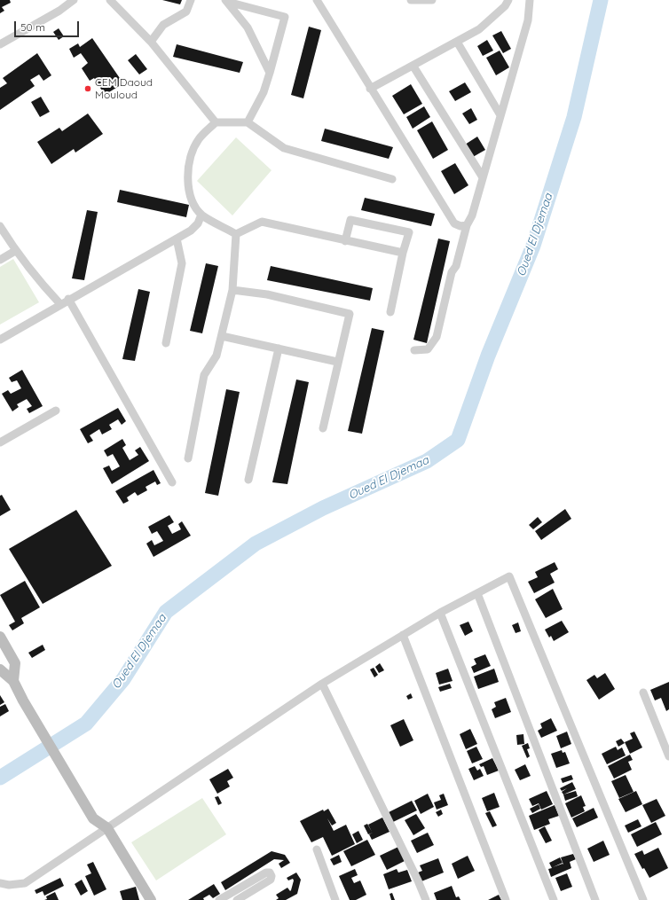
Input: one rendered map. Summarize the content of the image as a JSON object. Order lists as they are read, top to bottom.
{
  "water": ["Oued El Djemaa"],
  "places": ["CEM Daoud Mouloud"],
  "scale_bar": "50 m"
}
